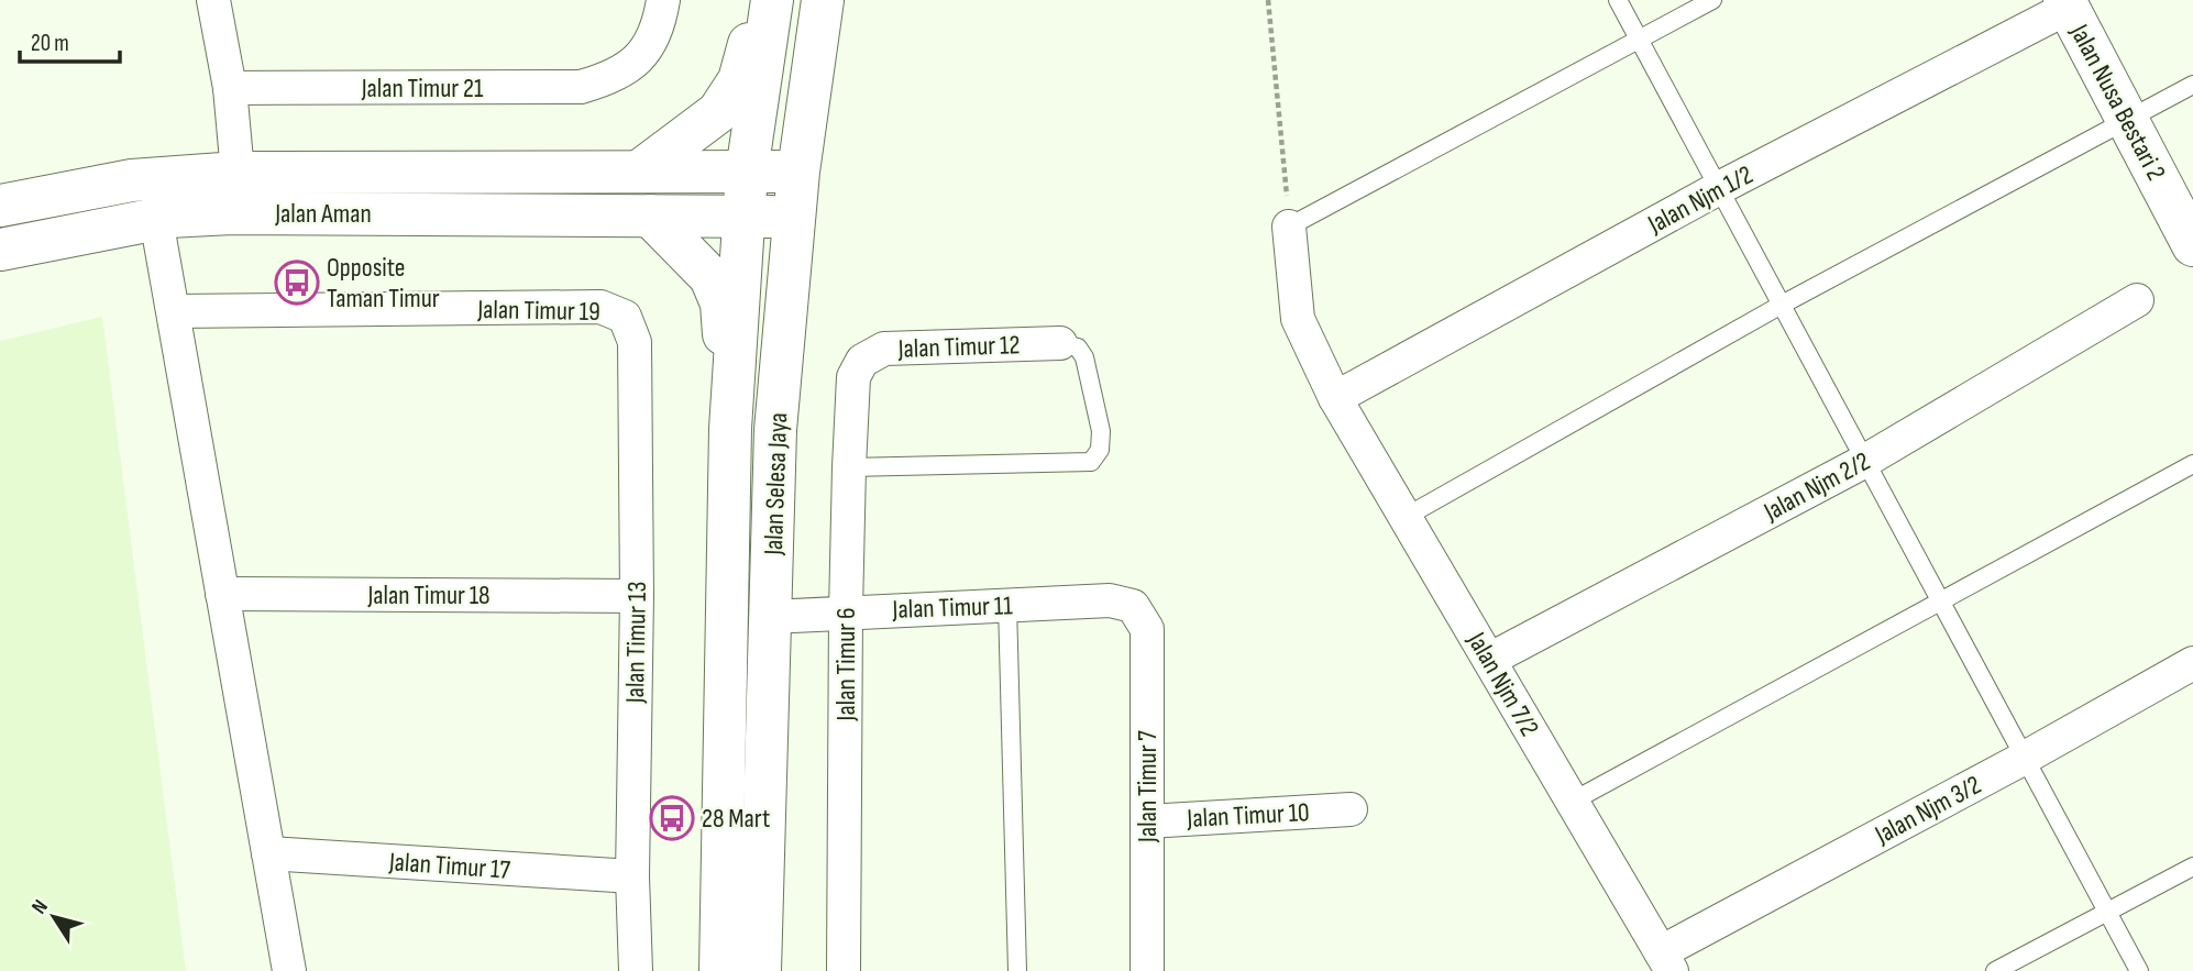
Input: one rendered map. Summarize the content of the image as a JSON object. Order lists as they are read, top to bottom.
{
  "streets": {
    "main road": ["Jalan Nusa Bestari 2", "Jalan Aman", "Jalan Selesa Jaya"],
    "street": [
      "Jalan Timur 21",
      "Jalan Njm 1/2",
      "Jalan Timur 19",
      "Jalan Timur 12",
      "Jalan Njm 2/2",
      "Jalan Timur 18",
      "Jalan Timur 11",
      "Jalan Timur 13",
      "Jalan Timur 6",
      "Jalan Njm 7/2",
      "Jalan Timur 7",
      "Jalan Njm 3/2",
      "Jalan Timur 10",
      "Jalan Timur 17"
    ]
  },
  "crossings": [
    ["Jalan Nusa Bestari 2", "Jalan Njm 1/2"],
    ["Jalan Njm 1/2", "Jalan Njm 7/2"],
    ["Jalan Aman", "Jalan Selesa Jaya"],
    ["Jalan Timur 19", "Jalan Timur 13"],
    ["Jalan Timur 12", "Jalan Timur 6"],
    ["Jalan Selesa Jaya", "Jalan Timur 11"],
    ["Jalan Njm 2/2", "Jalan Njm 7/2"],
    ["Jalan Timur 18", "Jalan Timur 13"],
    ["Jalan Timur 11", "Jalan Timur 6"],
    ["Jalan Timur 11", "Jalan Timur 7"],
    ["Jalan Timur 13", "Jalan Timur 17"],
    ["Jalan Njm 7/2", "Jalan Njm 3/2"],
    ["Jalan Timur 7", "Jalan Timur 10"]
  ],
  "places": {
    "bus stop": ["Opposite Taman Timur", "28 Mart"]
  },
  "scale_bar": "20 m",
  "north": "top left"
}
